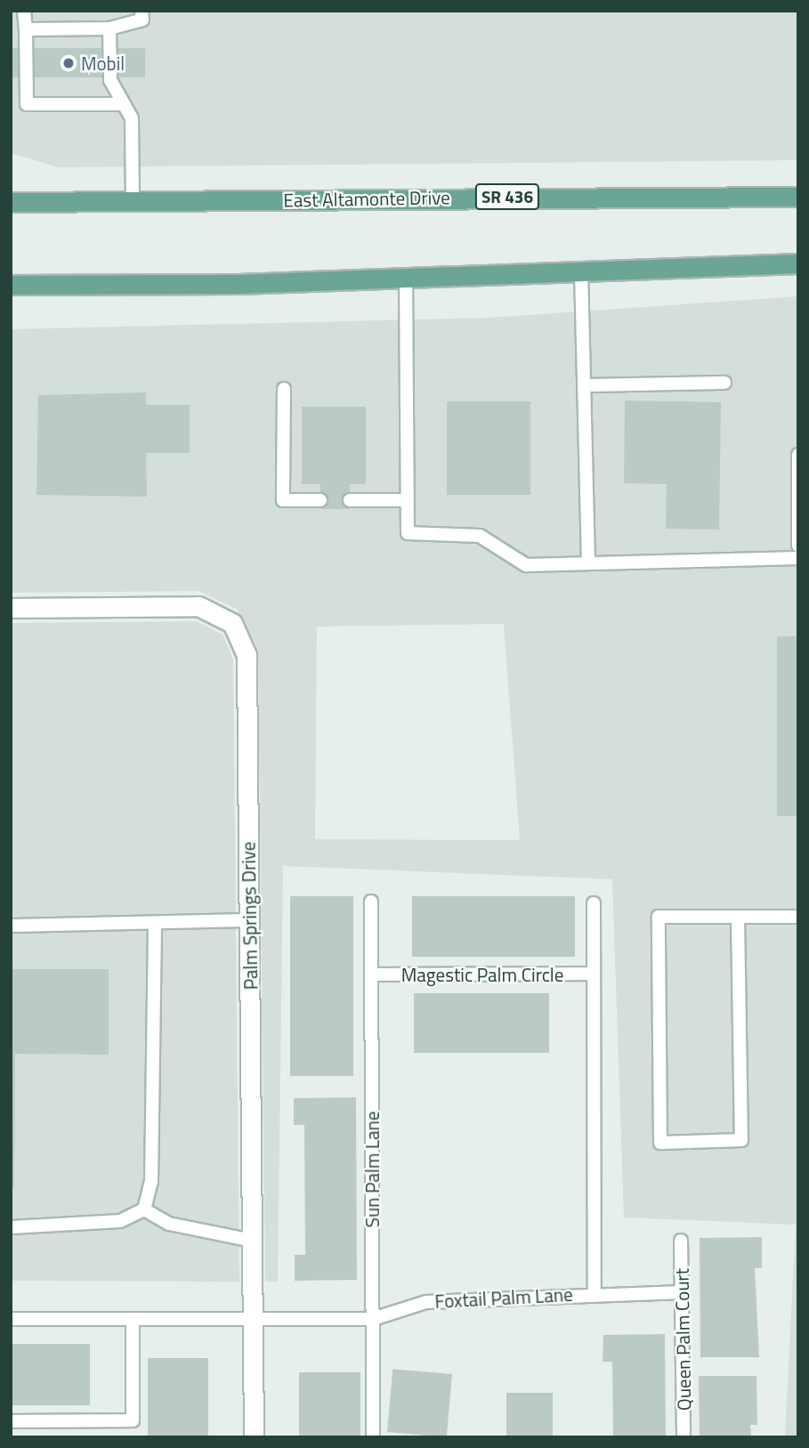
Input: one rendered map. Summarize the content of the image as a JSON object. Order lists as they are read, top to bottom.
{
  "streets": {
    "main road": ["SR 436", "East Altamonte Drive"],
    "street": ["Palm Springs Drive"],
    "lane": [
      "Magestic Palm Circle",
      "Sun Palm Lane",
      "Foxtail Palm Lane",
      "Queen Palm Court"
    ]
  },
  "crossings": [
    ["Palm Springs Drive", "Foxtail Palm Lane"],
    ["Magestic Palm Circle", "Sun Palm Lane"],
    ["Sun Palm Lane", "Foxtail Palm Lane"],
    ["Foxtail Palm Lane", "Queen Palm Court"]
  ],
  "places": ["Mobil"]
}
